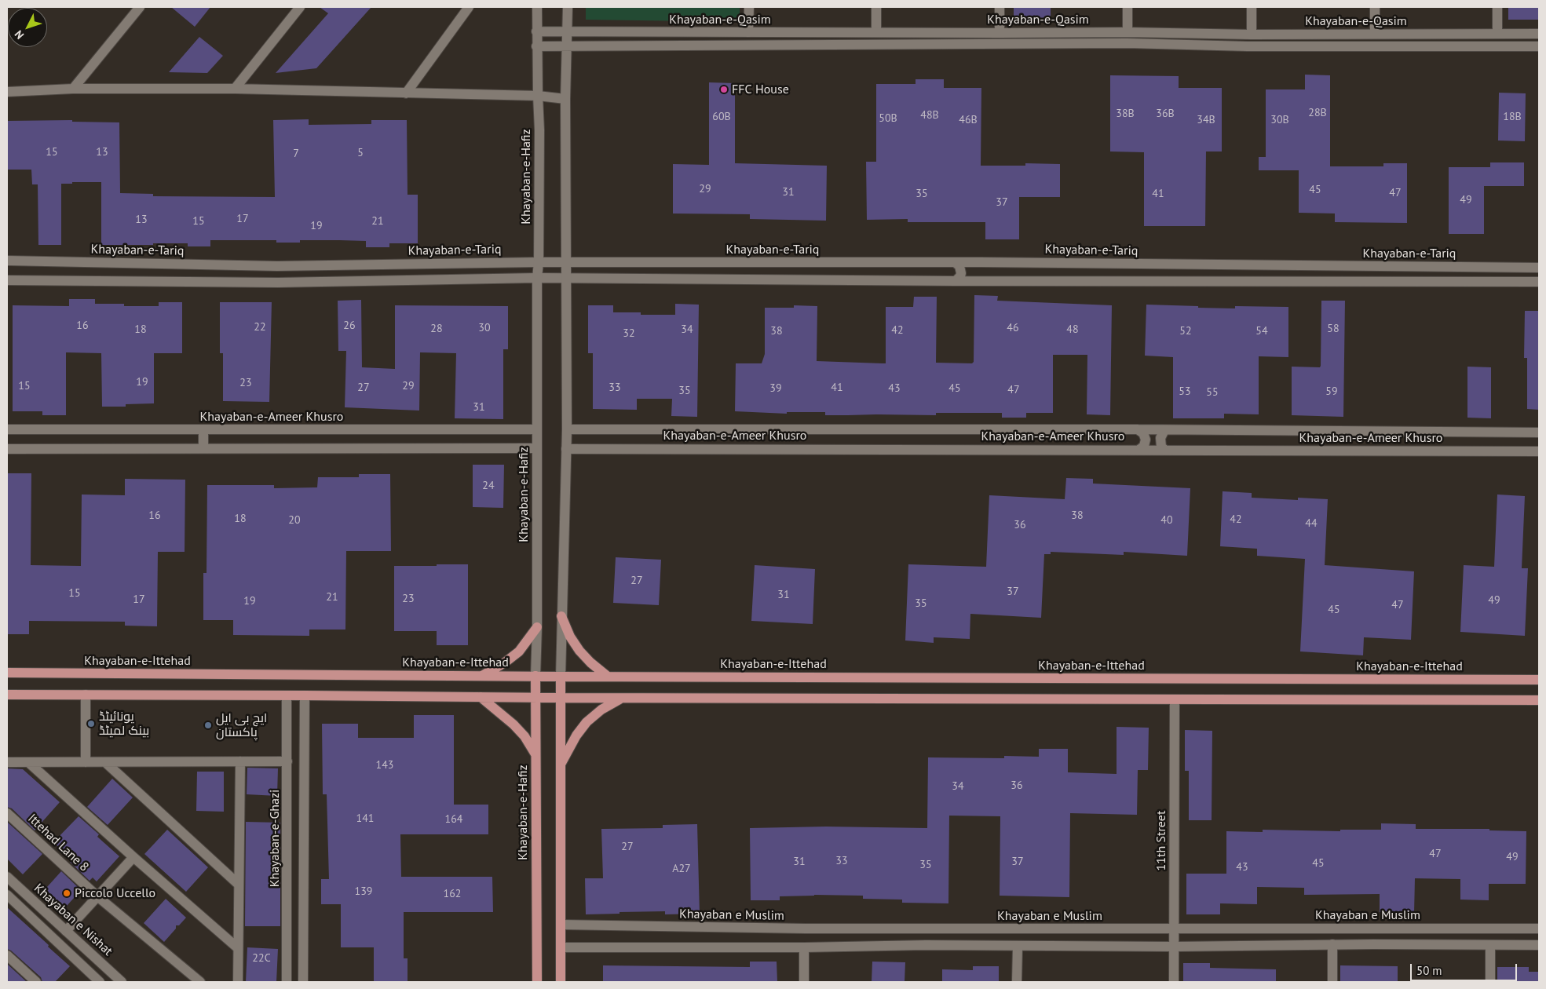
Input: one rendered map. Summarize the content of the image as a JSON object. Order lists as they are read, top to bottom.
{
  "streets": {
    "main road": ["Khayaban-e-Hafiz", "Khayaban-e-Ittehad"],
    "street": [
      "Khayaban-e-Qasim",
      "Khayaban-e-Tariq",
      "Khayaban-e-Ameer Khusro",
      "Khayaban-e-Ghazi",
      "11th Street",
      "Ittehad Lane 8",
      "Khayaban e Muslim",
      "Khayaban e Nishat"
    ]
  },
  "crossings": [
    ["Khayaban-e-Qasim", "Khayaban-e-Hafiz"],
    ["Khayaban-e-Hafiz", "Khayaban-e-Tariq"],
    ["Khayaban-e-Hafiz", "Khayaban-e-Ameer Khusro"],
    ["Khayaban-e-Hafiz", "Khayaban-e-Ittehad"],
    ["11th Street", "Khayaban e Muslim"]
  ],
  "places": [
    "FFC House",
    "یونائیٹڈ بینک لمیٹڈ",
    "ایچ بی ایل پاکستان",
    "Piccolo Uccello"
  ],
  "house_numbers": [
    "28B",
    "38B",
    "36B",
    "48B",
    "60B",
    "18B",
    "50B",
    "46B",
    "34B",
    "30B",
    "15",
    "13",
    "5",
    "7",
    "29",
    "45",
    "31",
    "47",
    "35",
    "41",
    "49",
    "37",
    "17",
    "13",
    "15",
    "21",
    "19",
    "16",
    "26",
    "22",
    "30",
    "46",
    "28",
    "58",
    "18",
    "34",
    "48",
    "42",
    "38",
    "52",
    "54",
    "32",
    "19",
    "23",
    "15",
    "29",
    "27",
    "33",
    "41",
    "39",
    "43",
    "45",
    "47",
    "35",
    "53",
    "59",
    "55",
    "31",
    "24",
    "16",
    "38",
    "18",
    "42",
    "20",
    "40",
    "44",
    "36",
    "27",
    "37",
    "15",
    "31",
    "21",
    "23",
    "17",
    "49",
    "19",
    "35",
    "47",
    "45",
    "143",
    "36",
    "34",
    "141",
    "164",
    "27",
    "47",
    "49",
    "33",
    "31",
    "37",
    "45",
    "35",
    "43",
    "A27",
    "139",
    "162",
    "22C"
  ],
  "scale_bar": "50 m",
  "north": "bottom left"
}
